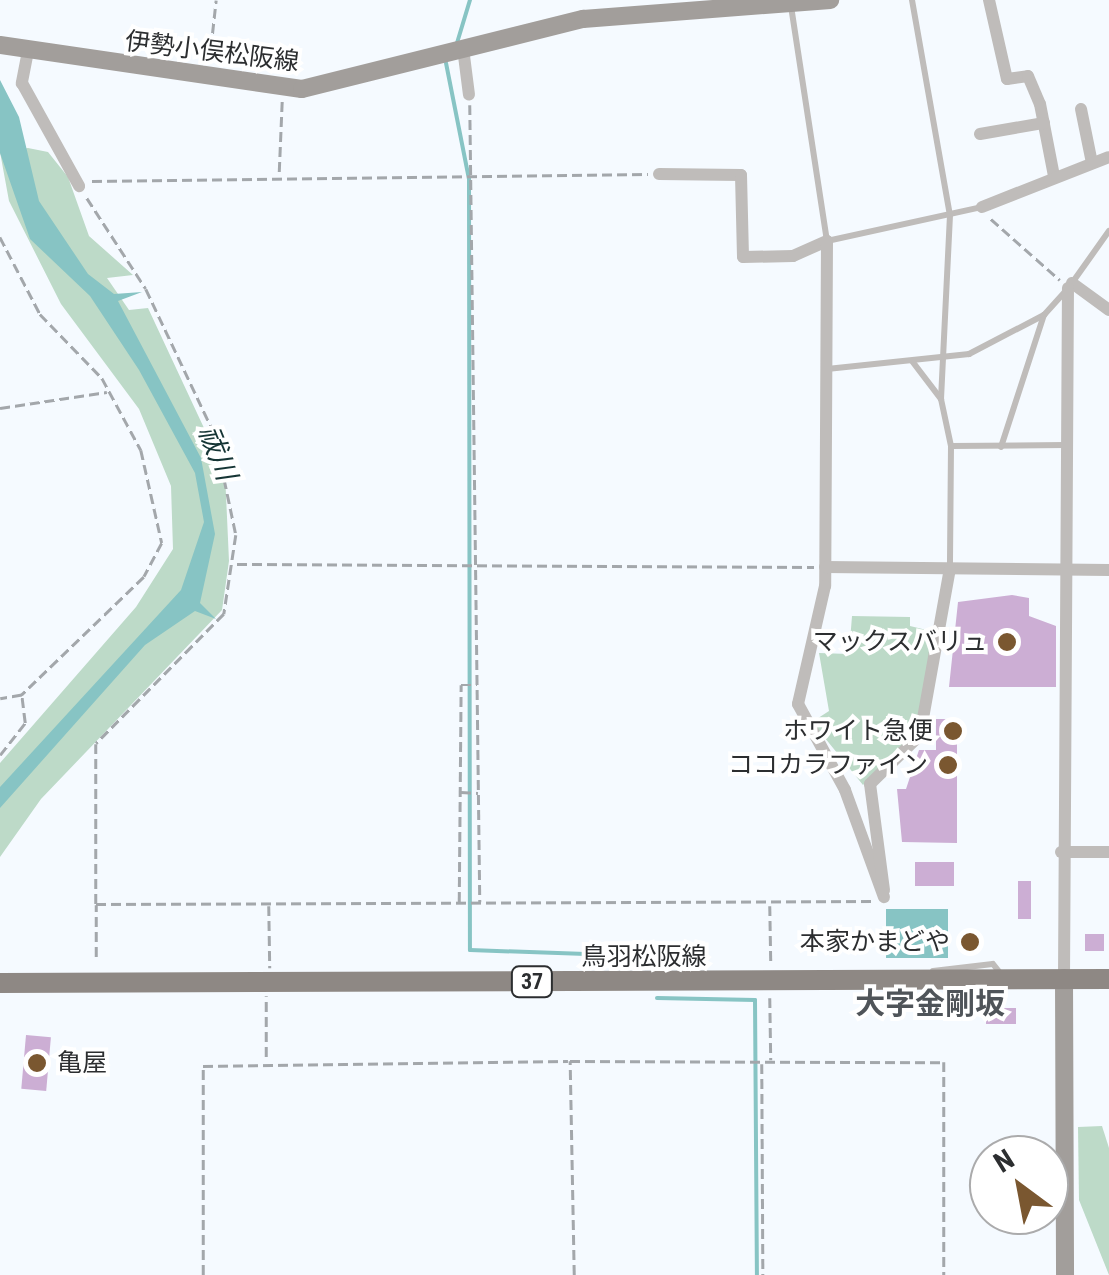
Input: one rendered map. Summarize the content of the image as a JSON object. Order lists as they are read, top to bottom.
{
  "streets": {
    "main road": ["伊勢小俣松阪線", "鳥羽松阪線", "37"]
  },
  "districts": ["大字金剛坂"],
  "water": ["祓川"],
  "places": [
    "マックスバリュ",
    "ホワイト急便",
    "ココカラファイン",
    "本家かまどや",
    "亀屋"
  ],
  "north": "top left"
}
